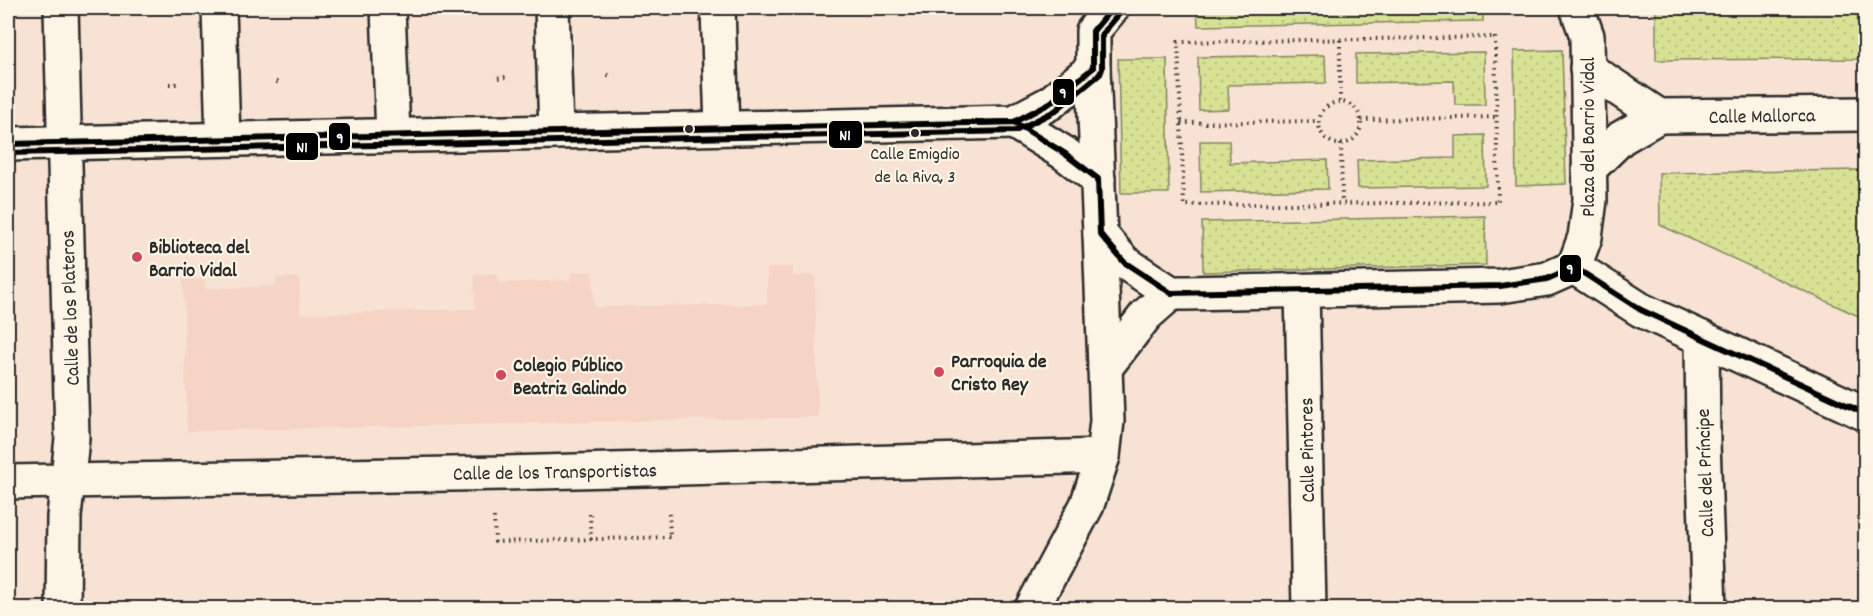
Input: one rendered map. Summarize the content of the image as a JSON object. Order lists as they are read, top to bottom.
{
  "streets": {
    "street": [
      "Calle Mallorca",
      "Plaza del Barrio Vidal",
      "Calle de los Plateros",
      "Calle Pintores",
      "Calle de los Transportistas",
      "Calle del Príncipe"
    ]
  },
  "crossings": [
    ["Calle Mallorca", "Plaza del Barrio Vidal"],
    ["Calle de los Plateros", "Calle de los Transportistas"]
  ],
  "places": [
    "Calle Emigdio de la Riva, 3",
    "Biblioteca del Barrio Vidal",
    "Parroquia de Cristo Rey",
    "Colegio Público Beatriz Galindo"
  ],
  "lines": ["transit line 9", "transit line N1"]
}
